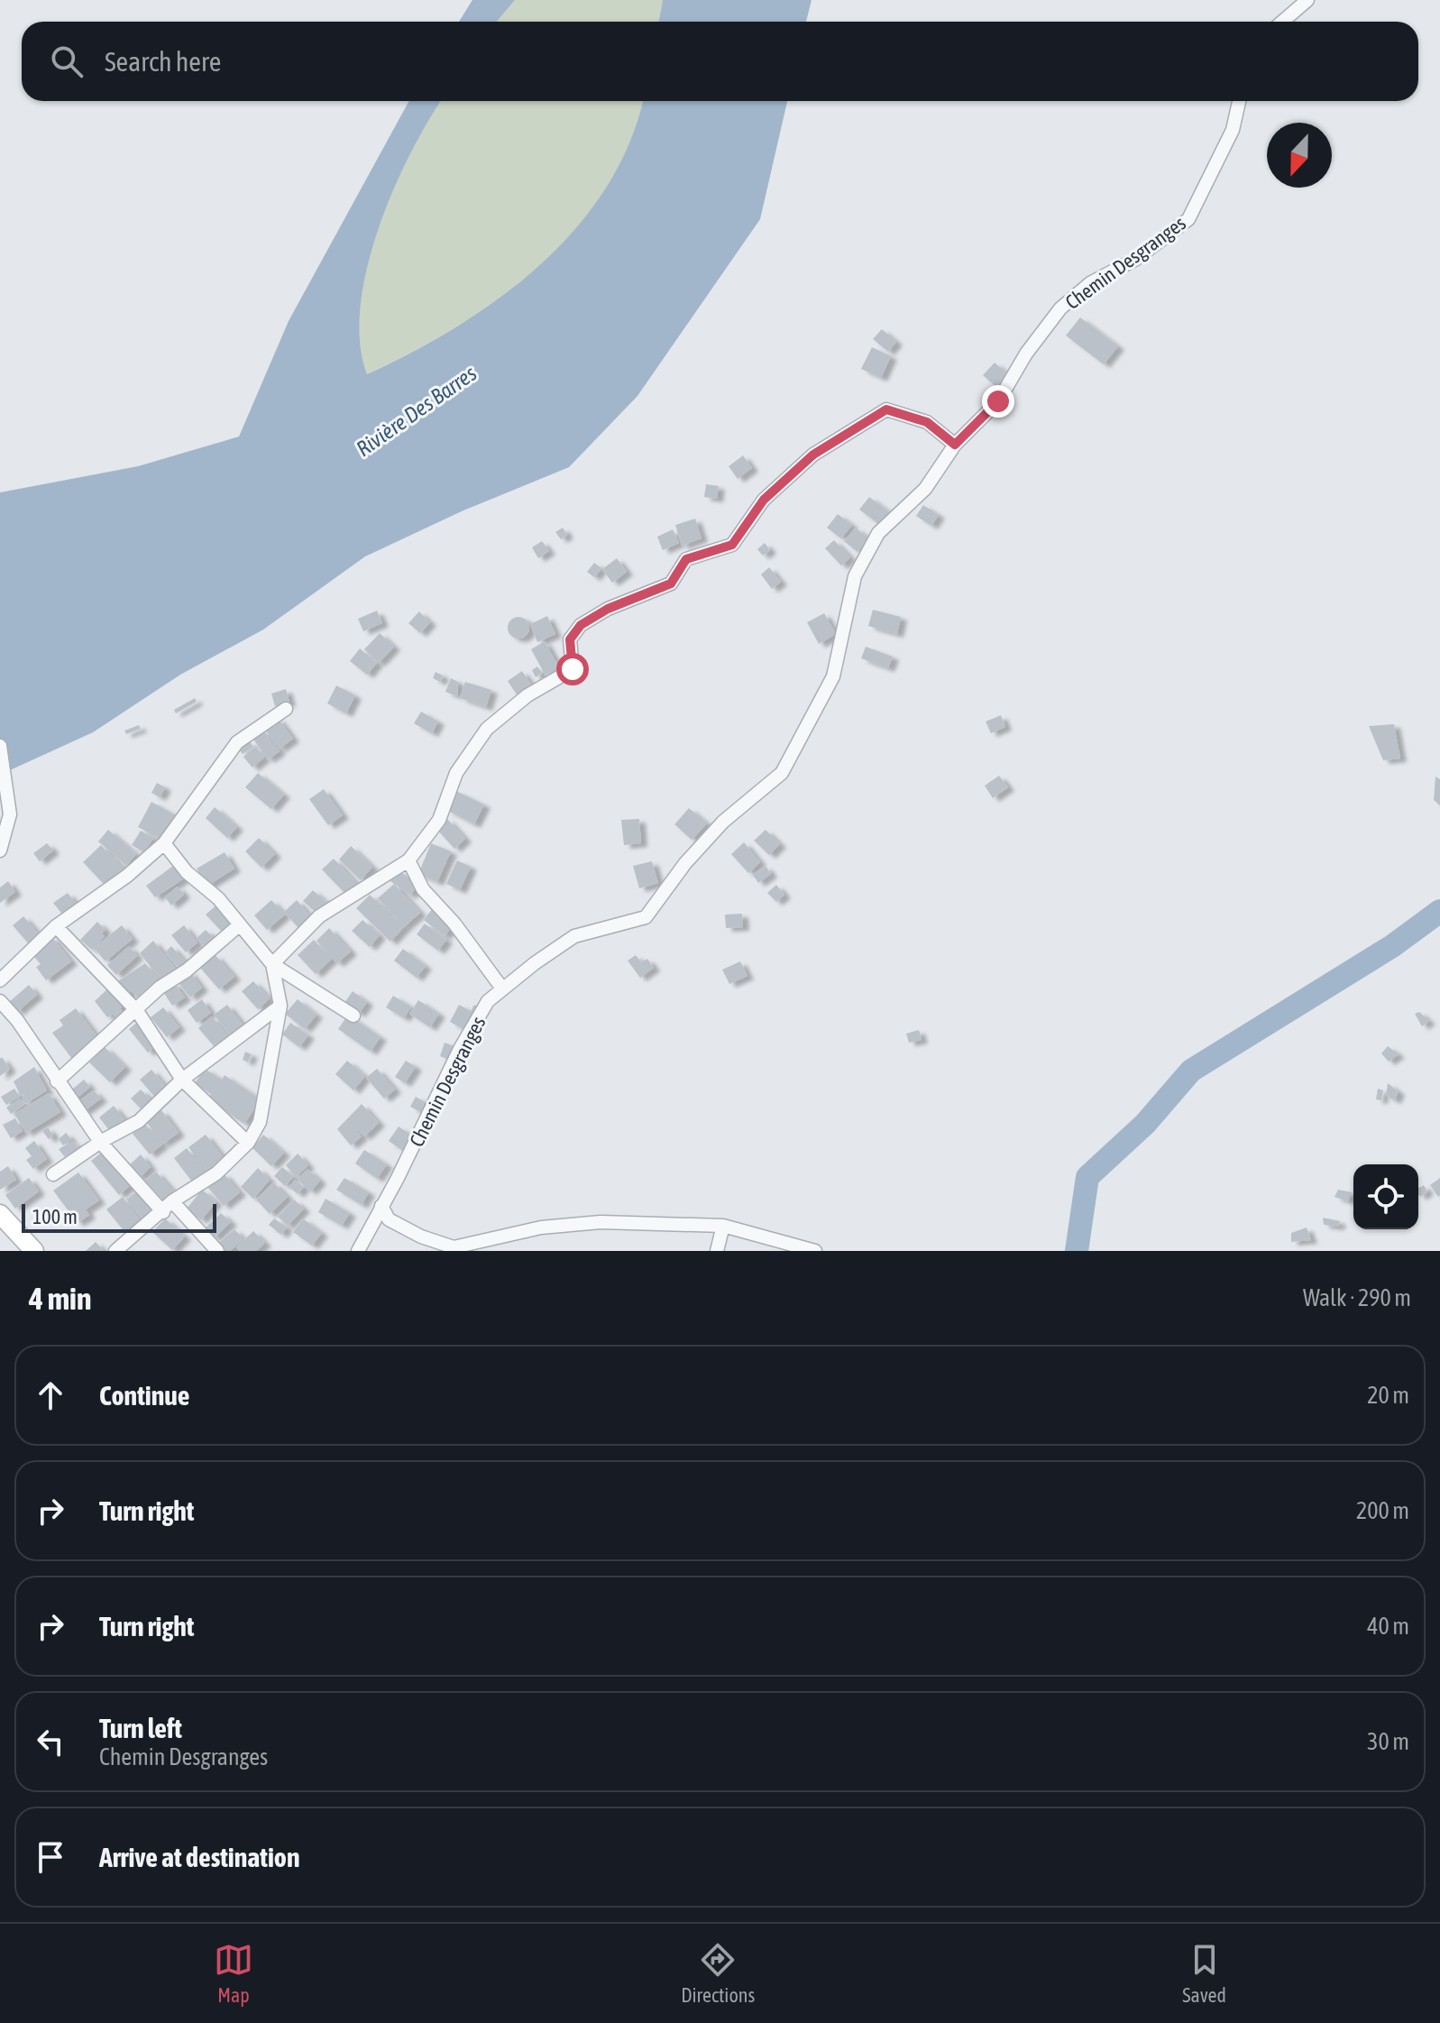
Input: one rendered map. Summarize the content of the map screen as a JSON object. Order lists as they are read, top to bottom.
{
  "streets": {
    "street": ["Chemin Desgranges"]
  },
  "water": ["Rivière Des Barres"],
  "scale_bar": "100 m",
  "north": "bottom",
  "page": {
    "search": "Search here",
    "scale": "100 m",
    "heading": ["4 min", "Walk · 290 m"],
    "list": [
      ["Continue", "20 m"],
      ["Turn right", "200 m"],
      ["Turn right", "40 m"],
      ["Turn left", "Chemin Desgranges", "30 m"],
      "Arrive at destination"
    ],
    "nav": ["Map", "Directions", "Saved"]
  }
}
